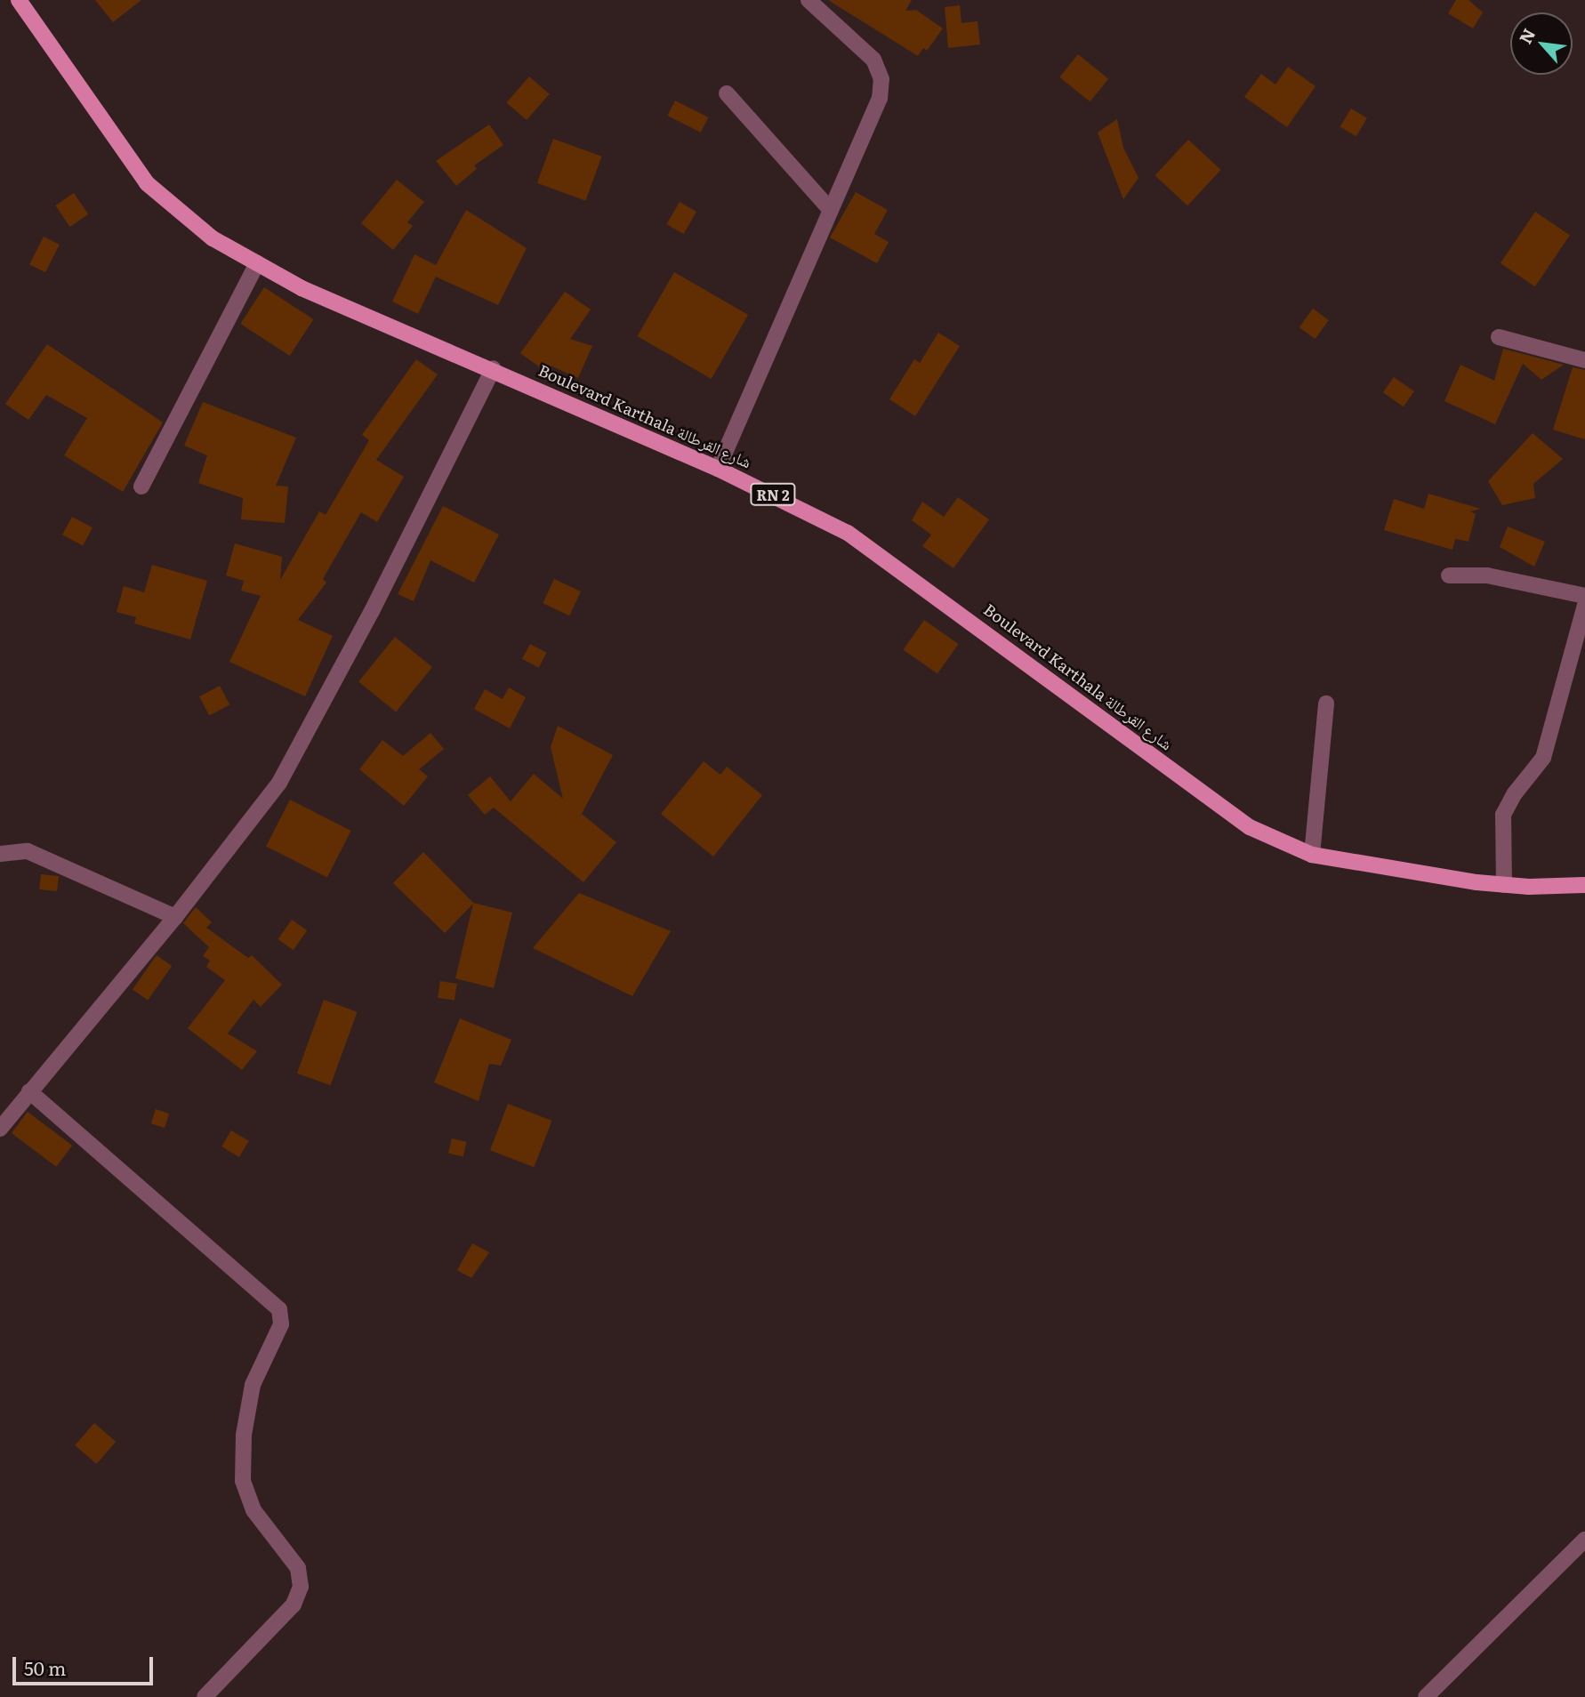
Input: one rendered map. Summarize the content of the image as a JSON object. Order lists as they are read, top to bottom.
{
  "streets": {
    "main road": ["Boulevard Karthala شارع القرطالة", "RN 2"]
  },
  "scale_bar": "50 m",
  "north": "top left"
}
